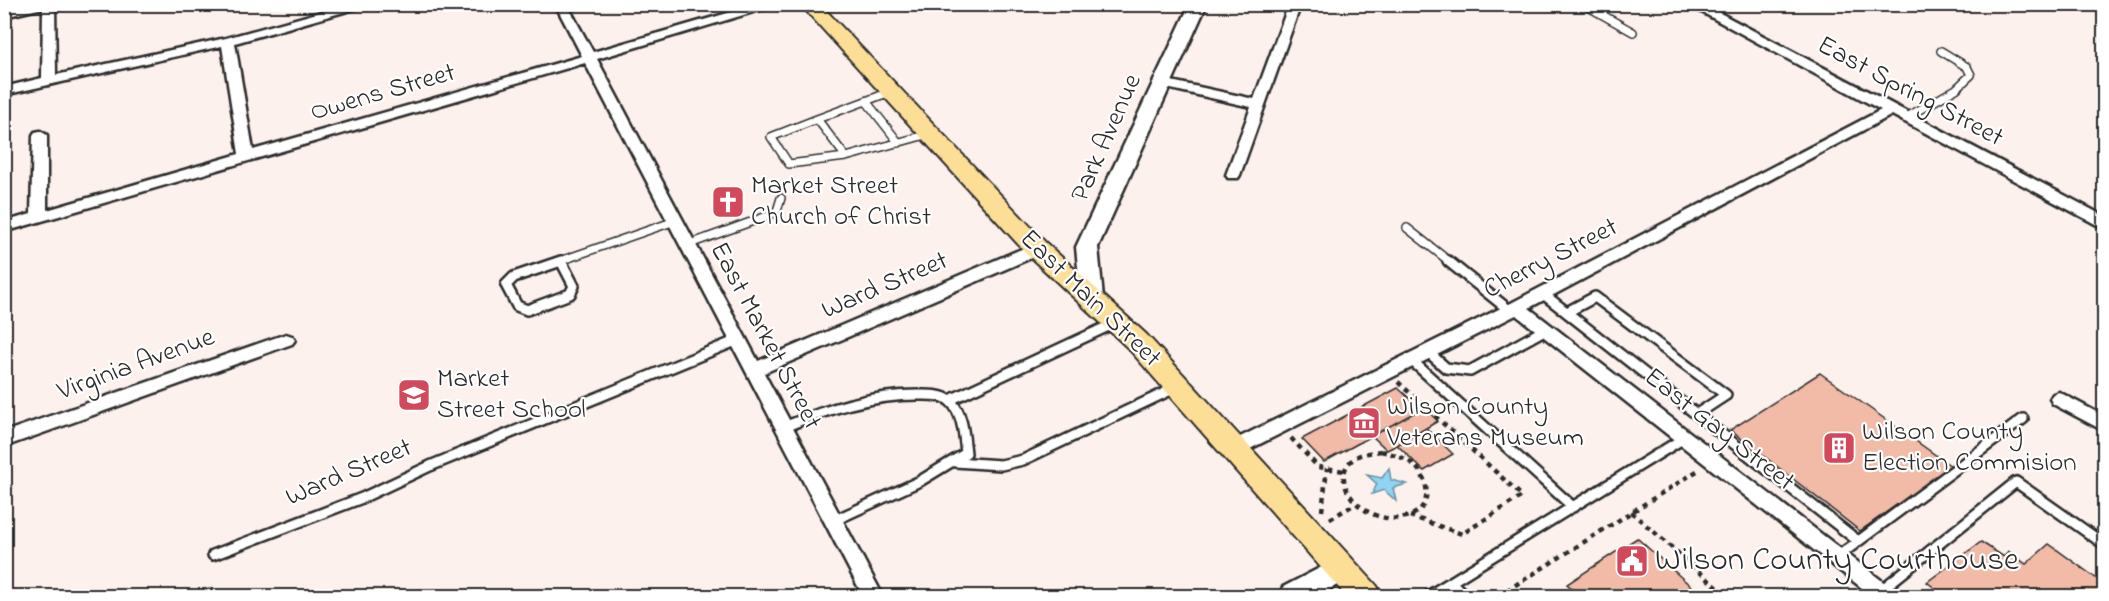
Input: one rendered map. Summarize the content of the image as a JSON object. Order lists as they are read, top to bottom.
{
  "streets": {
    "main road": ["East Main Street"],
    "street": [
      "East Spring Street",
      "Owens Street",
      "Park Avenue",
      "Cherry Street",
      "Ward Street",
      "East Market Street",
      "Virginia Avenue",
      "East Gay Street"
    ]
  },
  "crossings": [
    ["East Spring Street", "Cherry Street"],
    ["Owens Street", "East Market Street"],
    ["Park Avenue", "East Main Street"],
    ["Cherry Street", "East Main Street"],
    ["Cherry Street", "East Gay Street"],
    ["Ward Street", "East Main Street"],
    ["Ward Street", "East Market Street"]
  ],
  "places": {
    "church": ["Market Street Church of Christ"],
    "school or university": ["Market Street School"],
    "museum": ["Wilson County Veterans Museum"],
    "building": ["Wilson County Election Commision"],
    "public building": ["Wilson County Courthouse"]
  }
}
